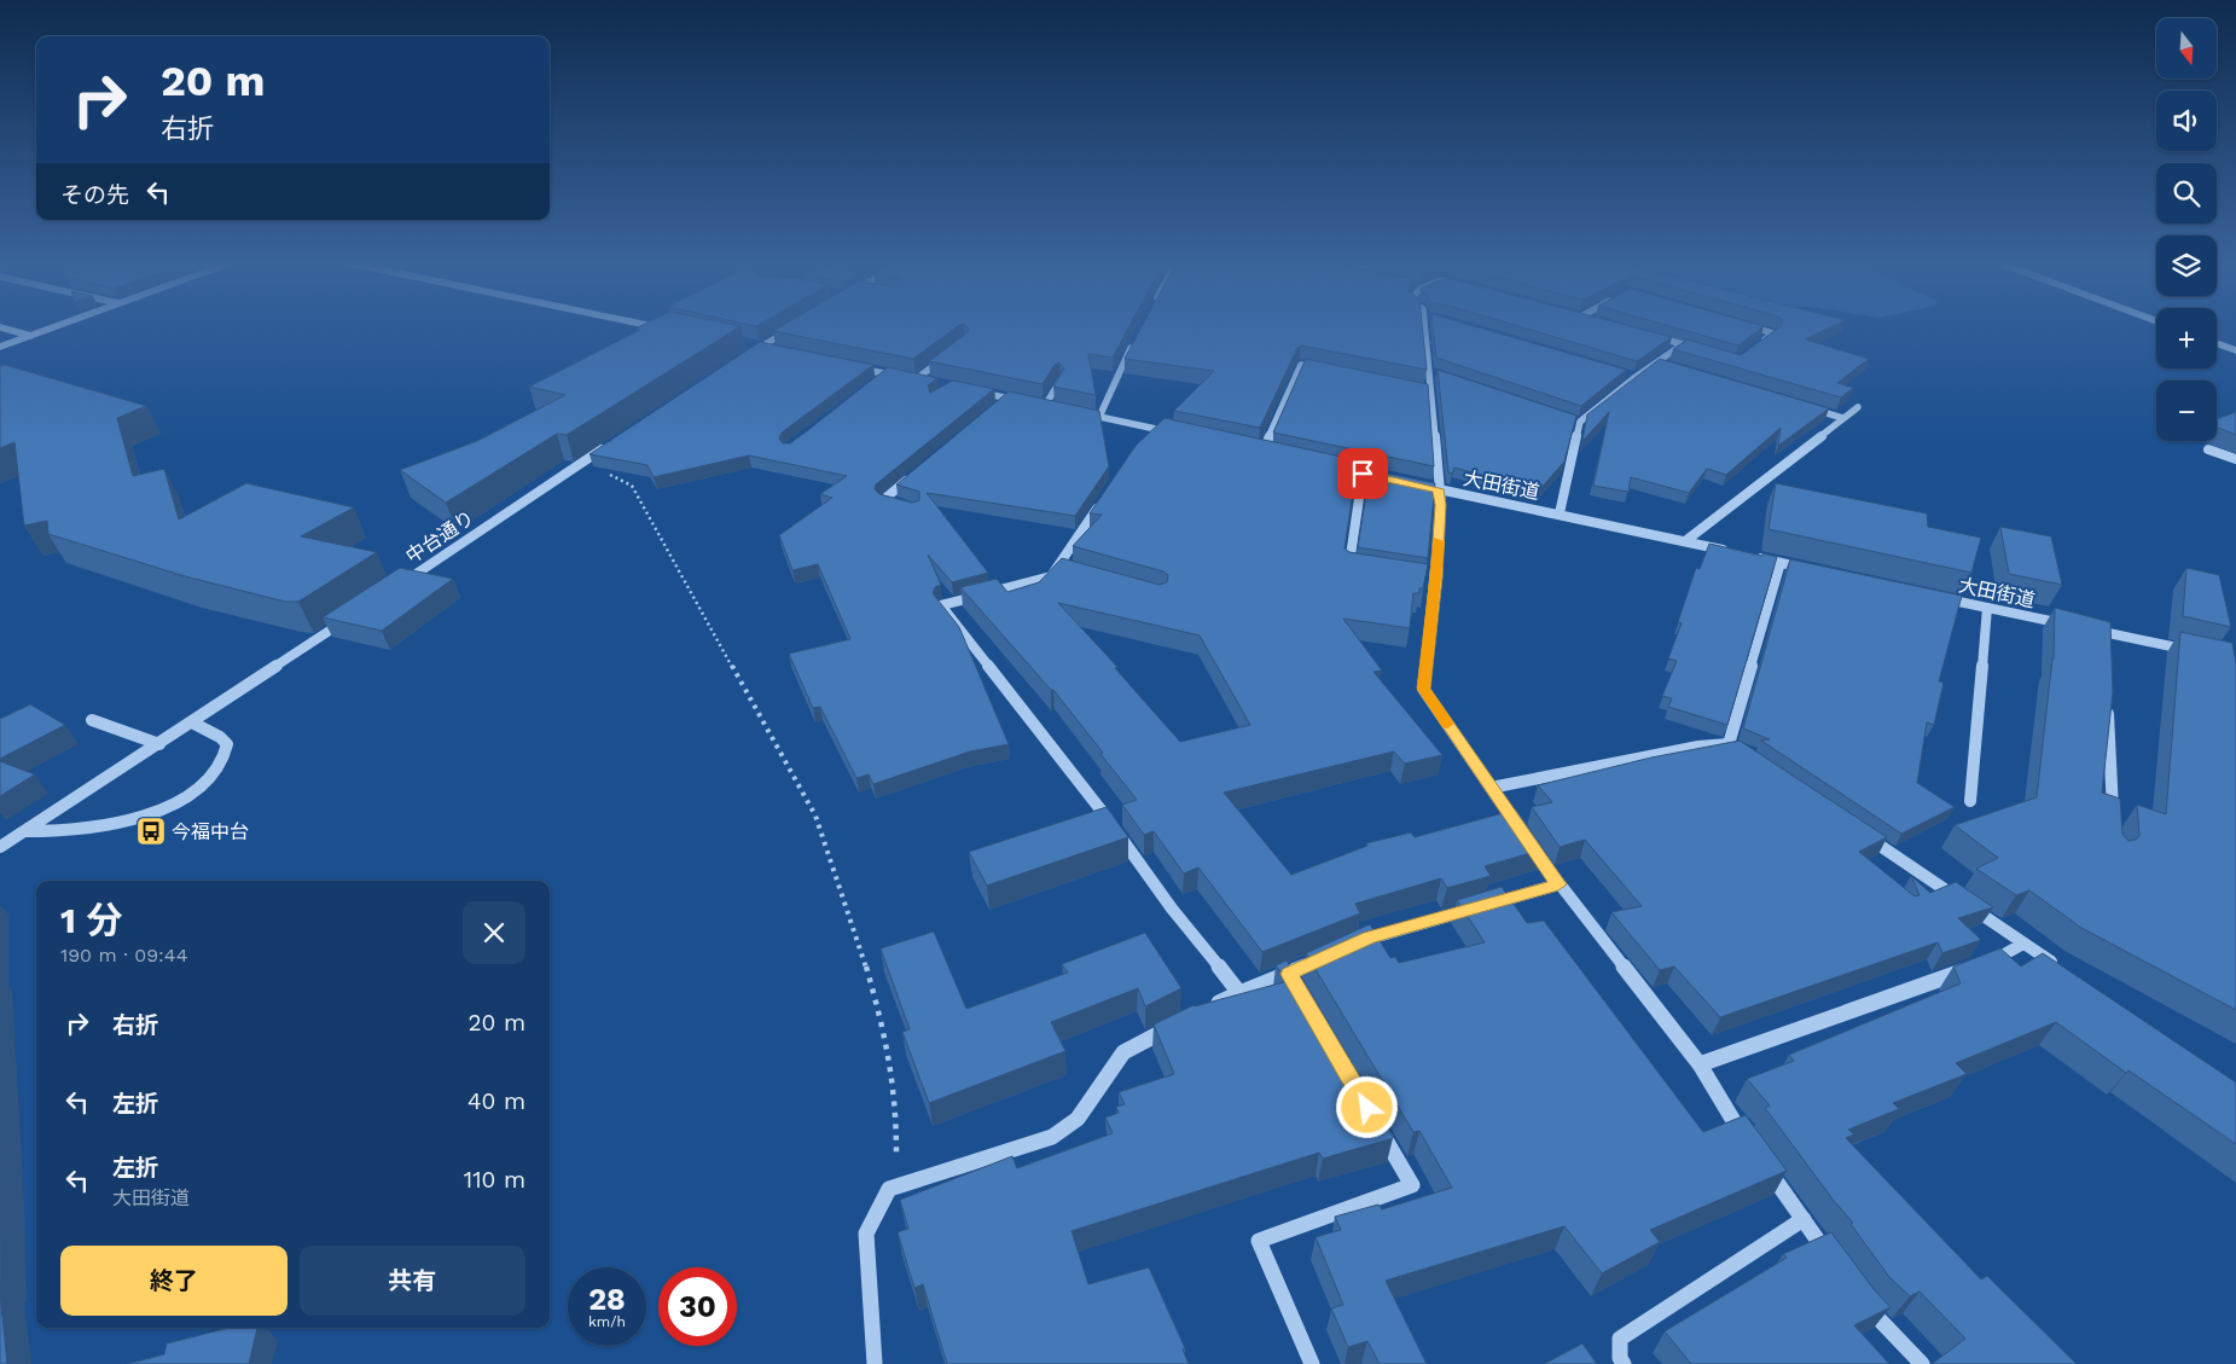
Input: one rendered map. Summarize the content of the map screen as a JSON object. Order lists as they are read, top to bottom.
{
  "streets": {
    "street": ["大田街道", "中台通り"]
  },
  "places": {
    "bus stop": ["今福中台"]
  },
  "north": "bottom",
  "page": {
    "map_buttons": ["+", "−"],
    "turn": ["20 m", "右折"],
    "then": "その先",
    "heading": ["1 分", "190 m · 09:44"],
    "list": [
      {
        "name": "右折",
        "value": "20 m"
      },
      {
        "name": "左折",
        "value": "40 m"
      },
      {
        "name": "左折",
        "note": "大田街道",
        "value": "110 m"
      }
    ],
    "buttons": ["終了", "共有"],
    "speed": "28 km/h",
    "limit": "30"
  }
}
